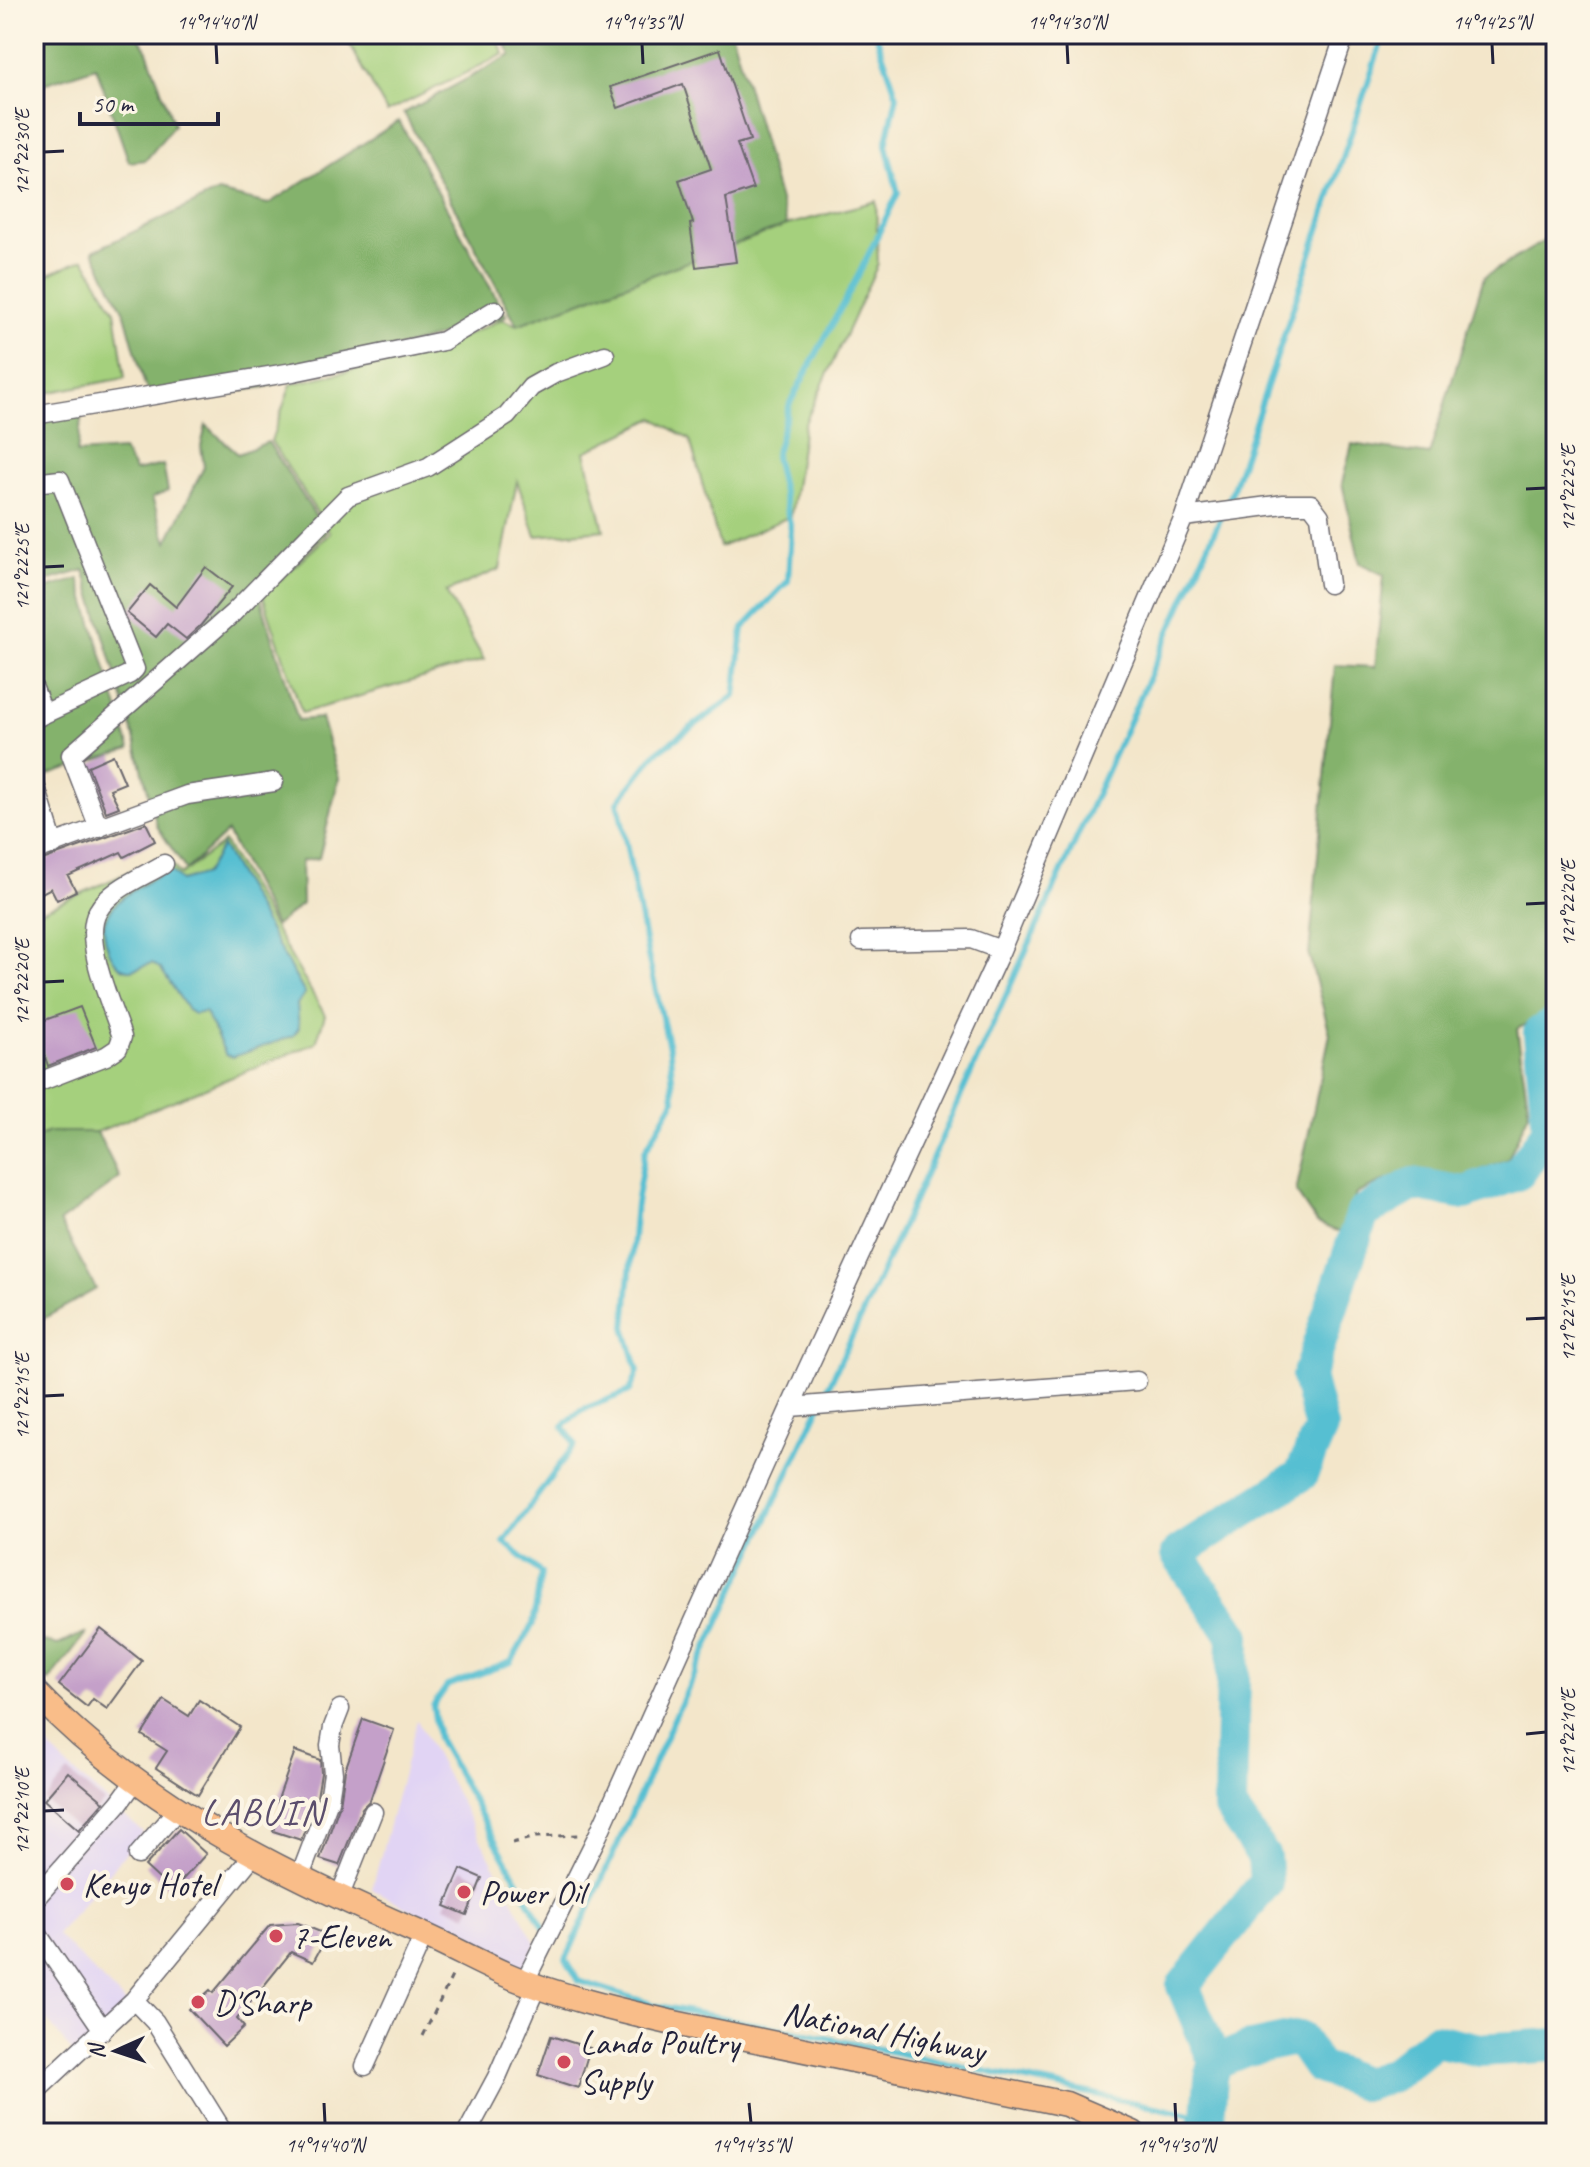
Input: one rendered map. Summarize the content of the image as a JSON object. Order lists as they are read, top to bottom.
{
  "streets": {
    "main road": ["National Highway"]
  },
  "districts": ["LABUIN"],
  "places": [
    "Kenyo Hotel",
    "Power Oil",
    "7-Eleven",
    "D'Sharp",
    "Lando Poultry Supply"
  ],
  "scale_bar": "50 m",
  "north": "left",
  "coordinates": [
    "14°14'40\"N",
    "14°14'35\"N",
    "14°14'30\"N",
    "14°14'25\"N",
    "121°22'30\"E",
    "121°22'25\"E",
    "121°22'20\"E",
    "121°22'15\"E",
    "121°22'10\"E"
  ]
}
